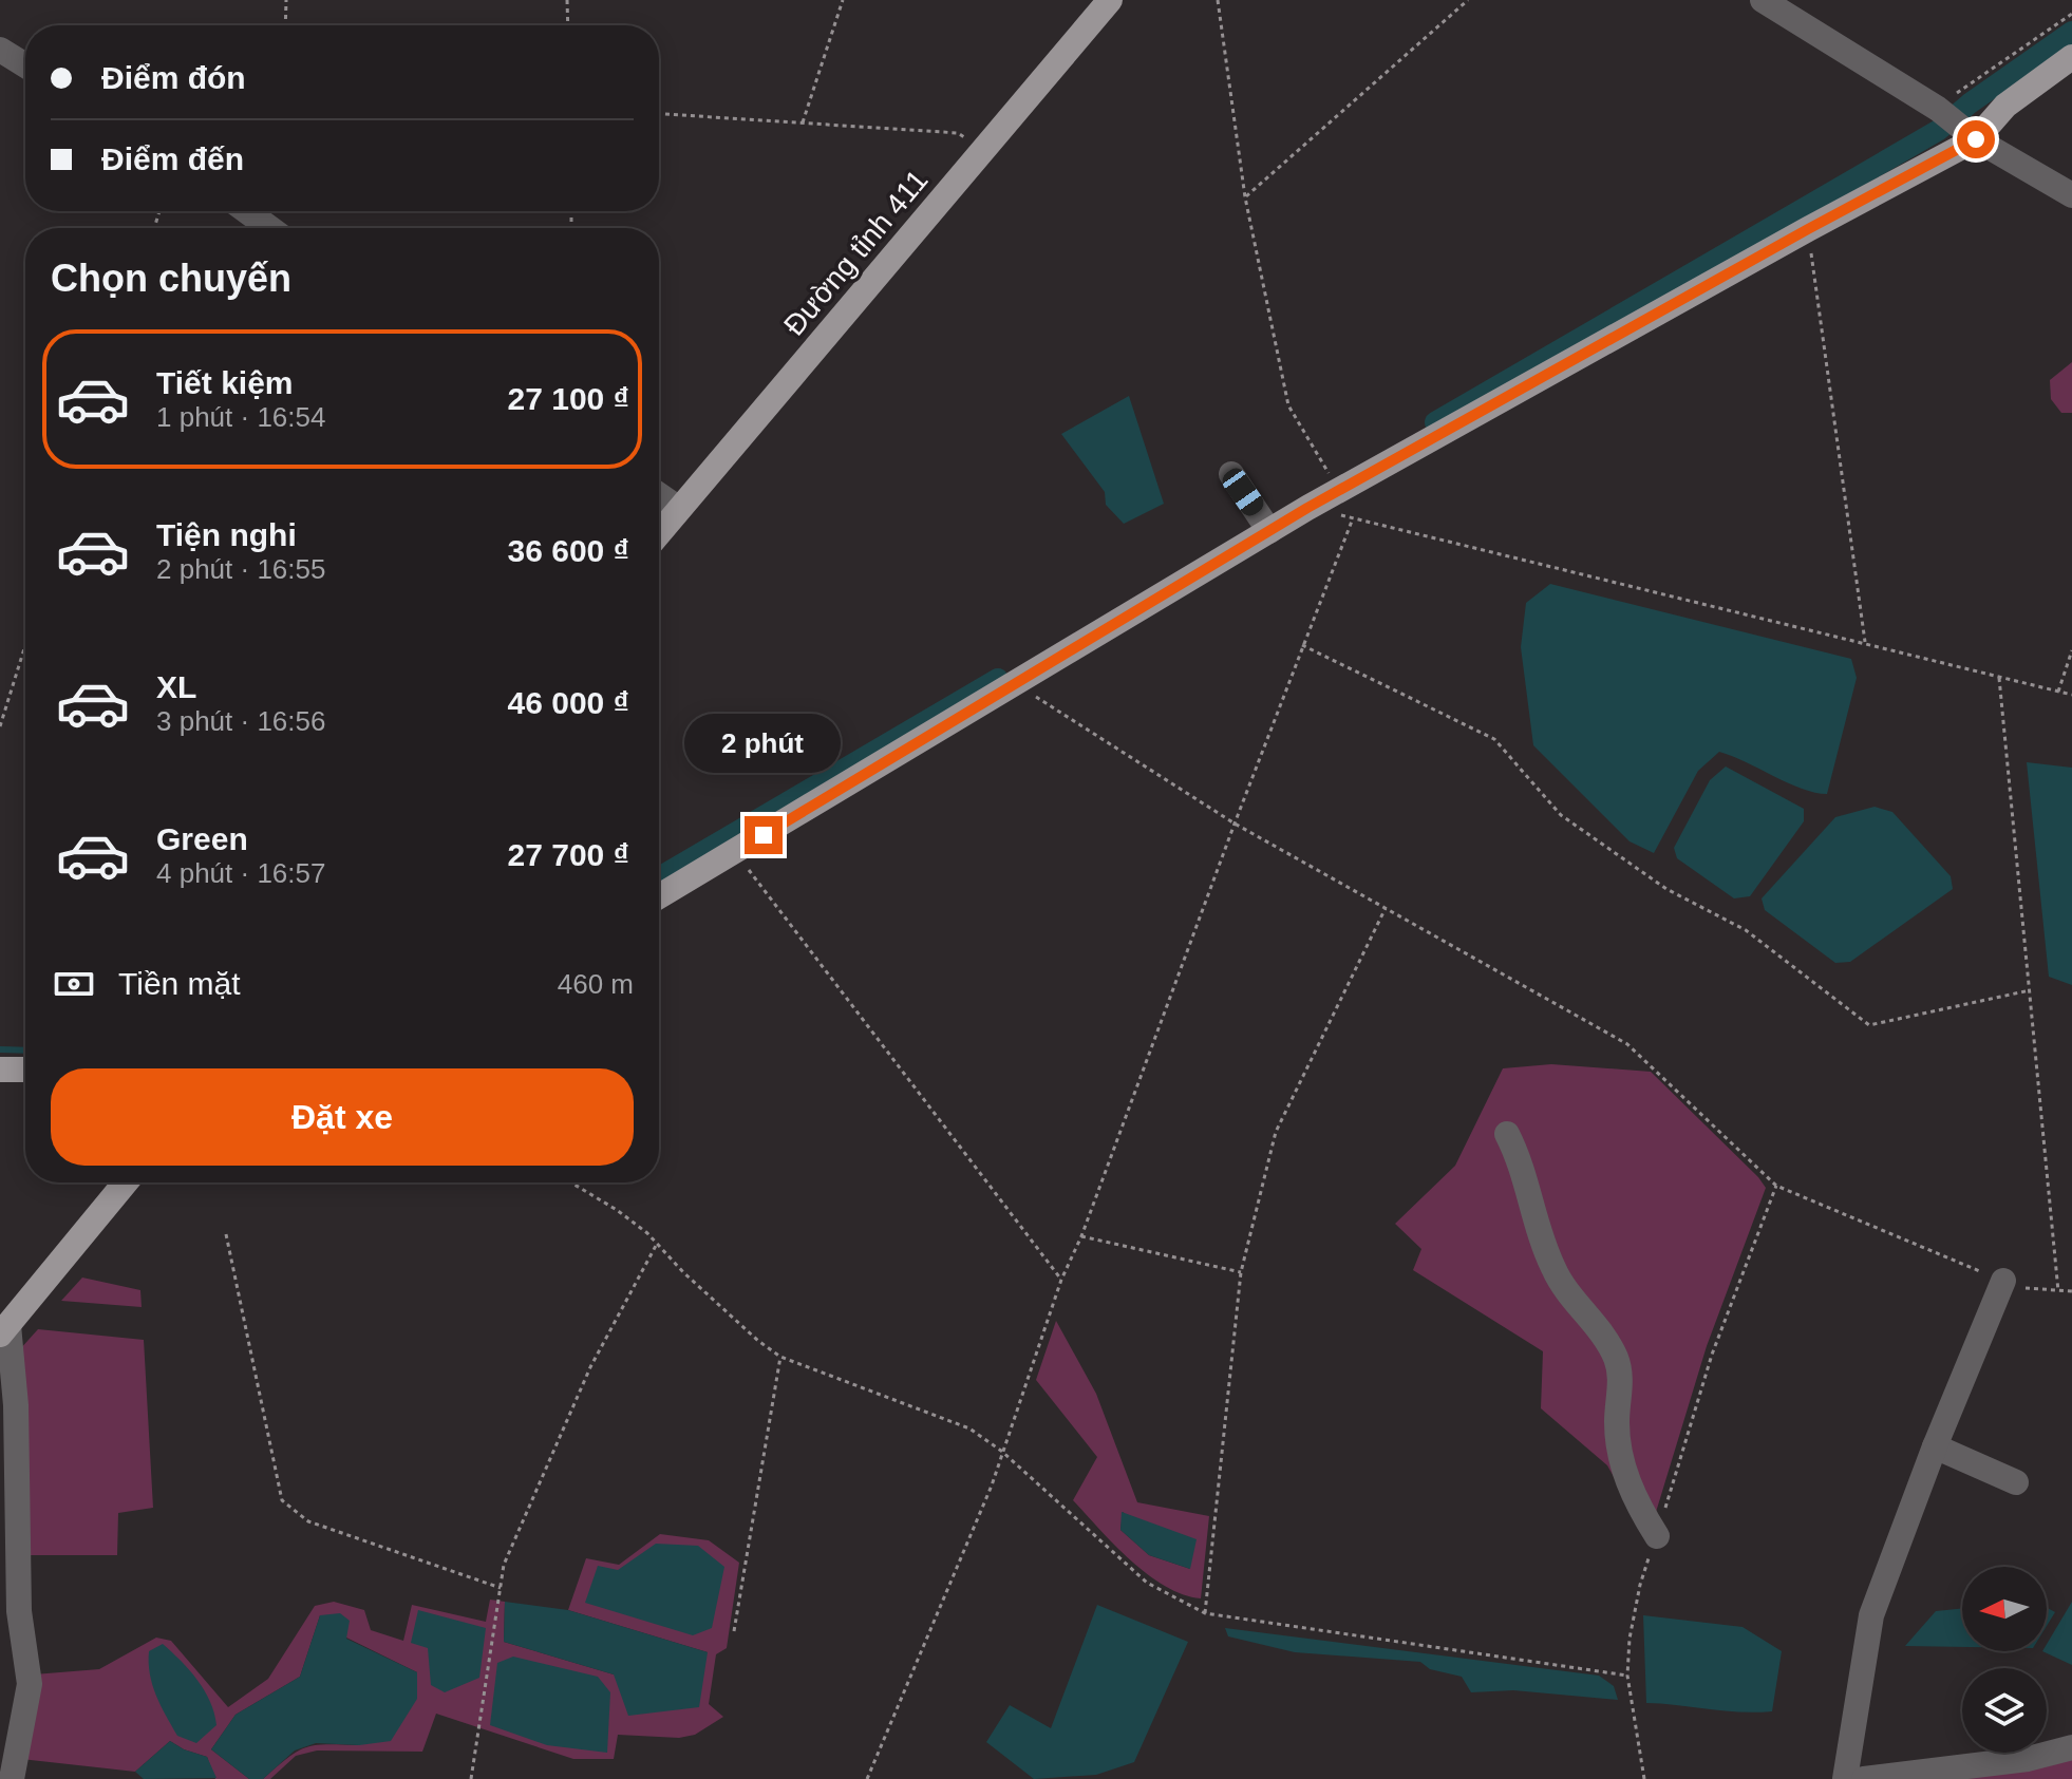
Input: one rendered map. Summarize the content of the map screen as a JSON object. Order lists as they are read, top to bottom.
{
  "streets": {
    "main road": ["Đường tỉnh 411"]
  },
  "north": "left",
  "page": {
    "banner": ["Điểm đón", "Điểm đến"],
    "heading": "Chọn chuyến",
    "list": [
      {
        "name": "Tiết kiệm",
        "note": "1 phút · 16:54",
        "value": "27 100 ₫"
      },
      {
        "name": "Tiện nghi",
        "note": "2 phút · 16:55",
        "value": "36 600 ₫"
      },
      {
        "name": "XL",
        "note": "3 phút · 16:56",
        "value": "46 000 ₫"
      },
      {
        "name": "Green",
        "note": "4 phút · 16:57",
        "value": "27 700 ₫"
      }
    ],
    "bubble": "2 phút",
    "pay": ["Tiền mặt", "460 m"],
    "buttons": "Đặt xe"
  }
}
